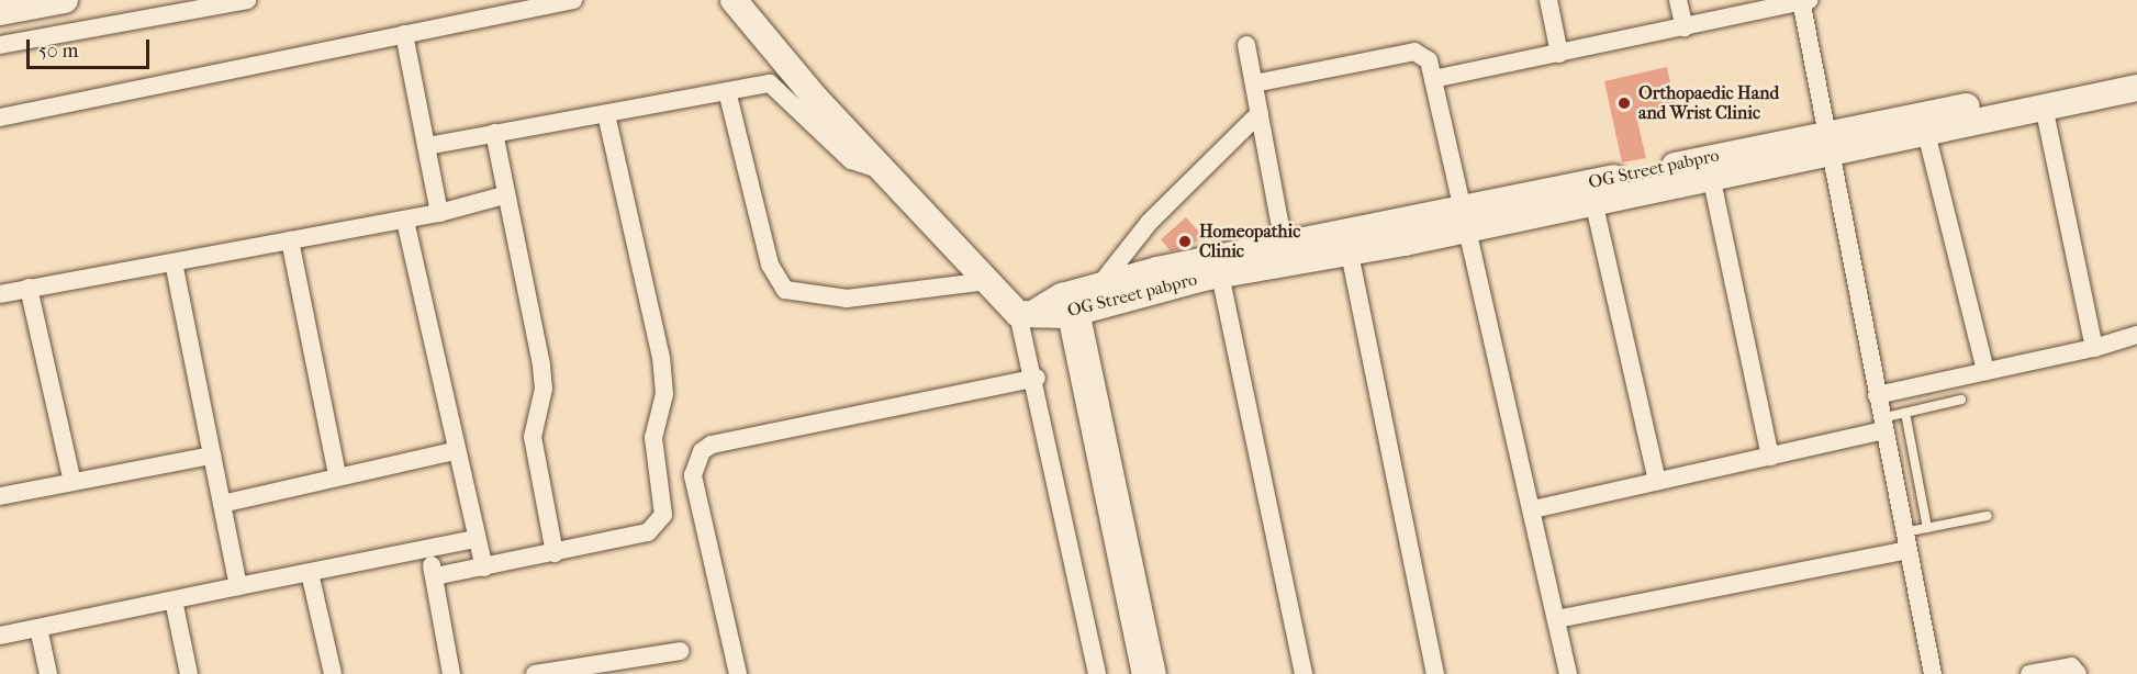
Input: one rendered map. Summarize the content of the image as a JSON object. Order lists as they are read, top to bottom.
{
  "streets": {
    "street": ["OG Street pabpro"]
  },
  "places": ["Orthopaedic Hand and Wrist Clinic", "Homeopathic Clinic"],
  "scale_bar": "50 m"
}
